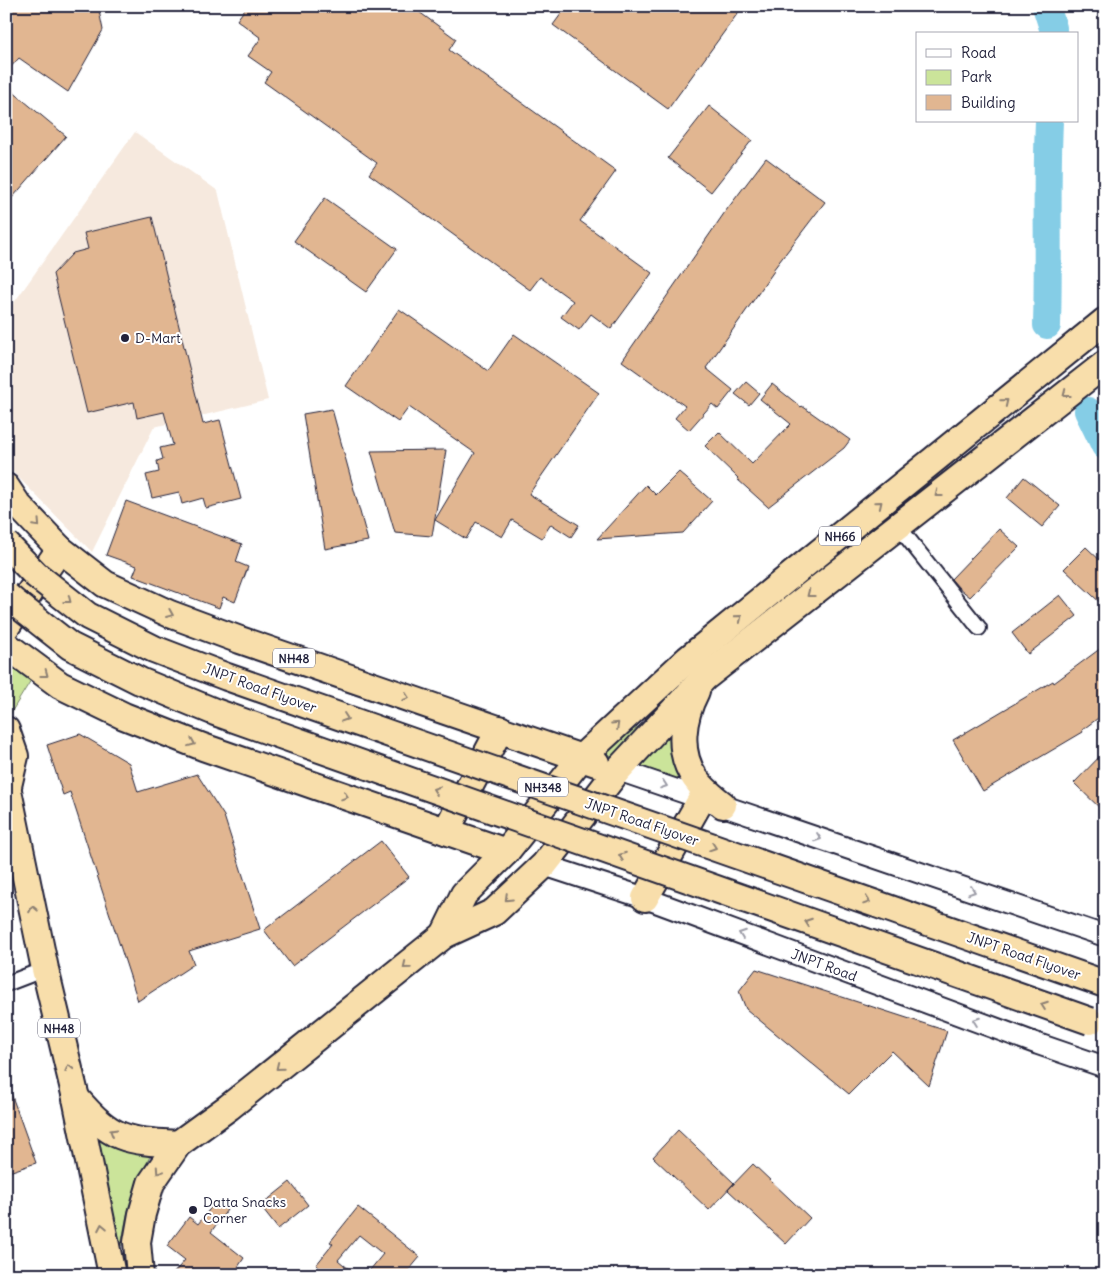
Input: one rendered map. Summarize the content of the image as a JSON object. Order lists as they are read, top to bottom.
{
  "streets": {
    "highway": [
      "NH66",
      "NH48",
      "JNPT Road Flyover",
      "NH348"
    ],
    "street": ["JNPT Road"]
  },
  "crossings": [
    ["NH66", "NH48"]
  ],
  "places": ["D-Mart", "Datta Snacks Corner"],
  "legend": ["Road", "Park", "Building"]
}
